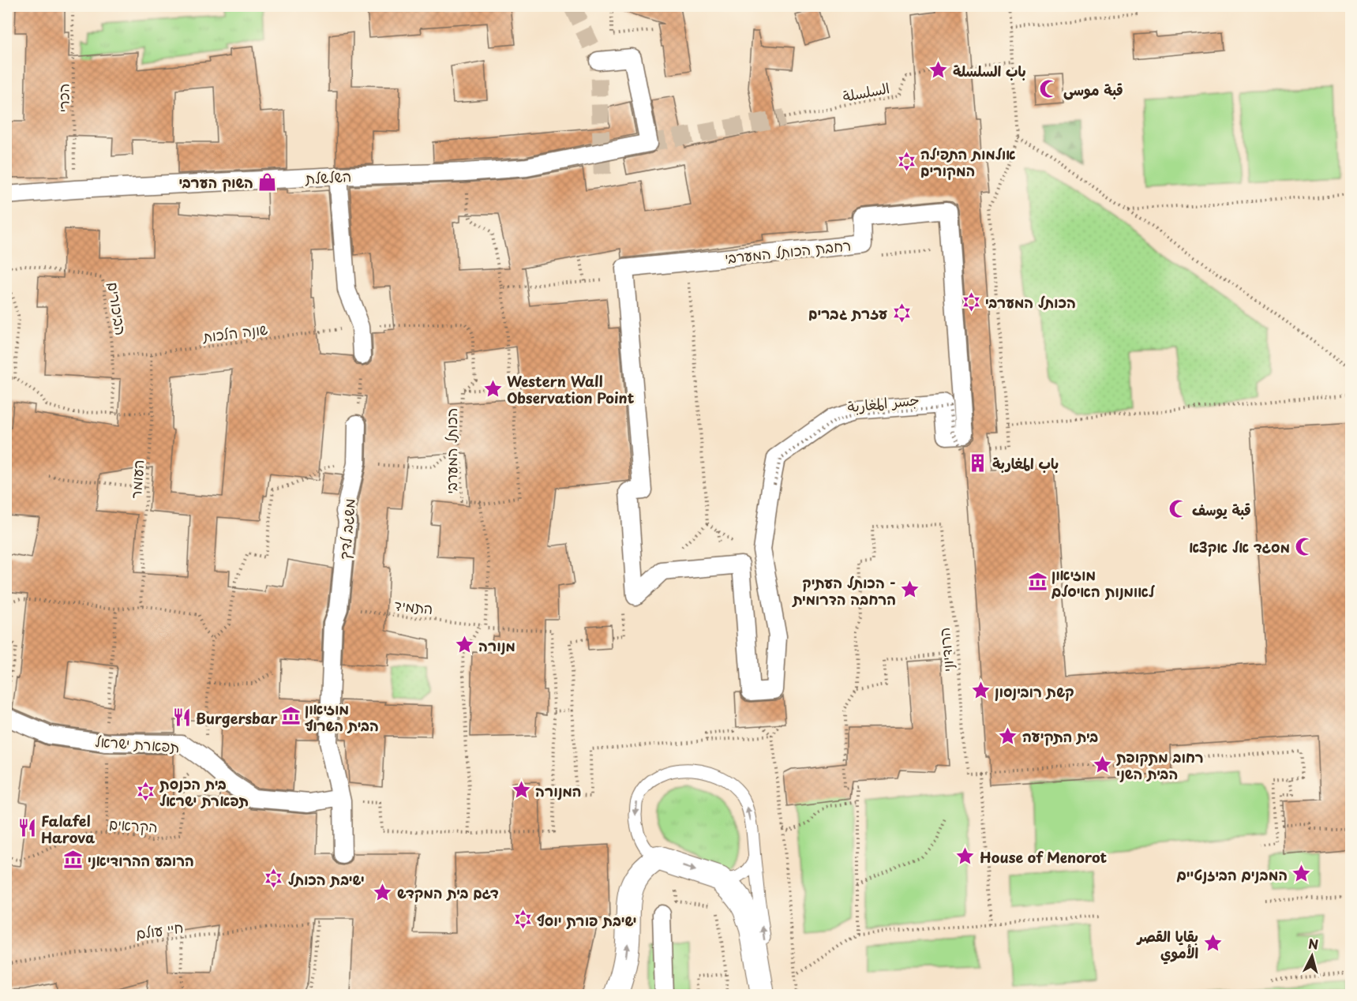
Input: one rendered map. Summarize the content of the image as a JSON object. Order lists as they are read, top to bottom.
{
  "streets": {
    "street": [
      "השלשלת",
      "רחבת הכותל המערבי",
      "משגב לדך",
      "תפארת ישראל"
    ],
    "path": [
      "السلسلة",
      "הכרי",
      "הביכורים",
      "שונה הלכות",
      "جسر المغاربة",
      "הכותל המערבי",
      "העומר",
      "התמיד",
      "הרודיוני",
      "הקראים",
      "חיי עולם"
    ]
  },
  "crossings": [
    ["הכרי", "השלשלת"],
    ["הביכורים", "שונה הלכות"],
    ["שונה הלכות", "הכותל המערבי"],
    ["שונה הלכות", "העומר"],
    ["משגב לדך", "התמיד"],
    ["משגב לדך", "תפארת ישראל"],
    ["תפארת ישראל", "הקראים"]
  ],
  "places": {
    "place": [
      "باب السلسلة",
      "Western Wall Observation Point",
      "הכותל העתיק - הרחבה הדרומית",
      "מנורה",
      "קשת רובינסון",
      "בית התקיעה",
      "רחוב מתקופת הבית השני",
      "המנורה",
      "House of Menorot",
      "המבנים הביזנטיים",
      "דגם בית המקדש",
      "بقايا القصر الأموي"
    ],
    "mosque": ["قبة موسى", "قبة يوسف", "מסגד אל אקצא"],
    "synagogue": [
      "אולמות התפילה המקורים",
      "הכותל המערבי",
      "עזרת גברים",
      "בית הכנסת תפארת ישראל",
      "ישיבת הכותל",
      "ישיבת פורת יוסף"
    ],
    "shop": ["השוק הערבי"],
    "building": ["باب المغاربة"],
    "museum": ["מוזיאון לאומנות האיסלם", "מוזיאון הבית השרוף", "הרובע ההרודיאני"],
    "restaurant": ["Burgersbar", "Falafel Harova"]
  },
  "north": "top"
}
